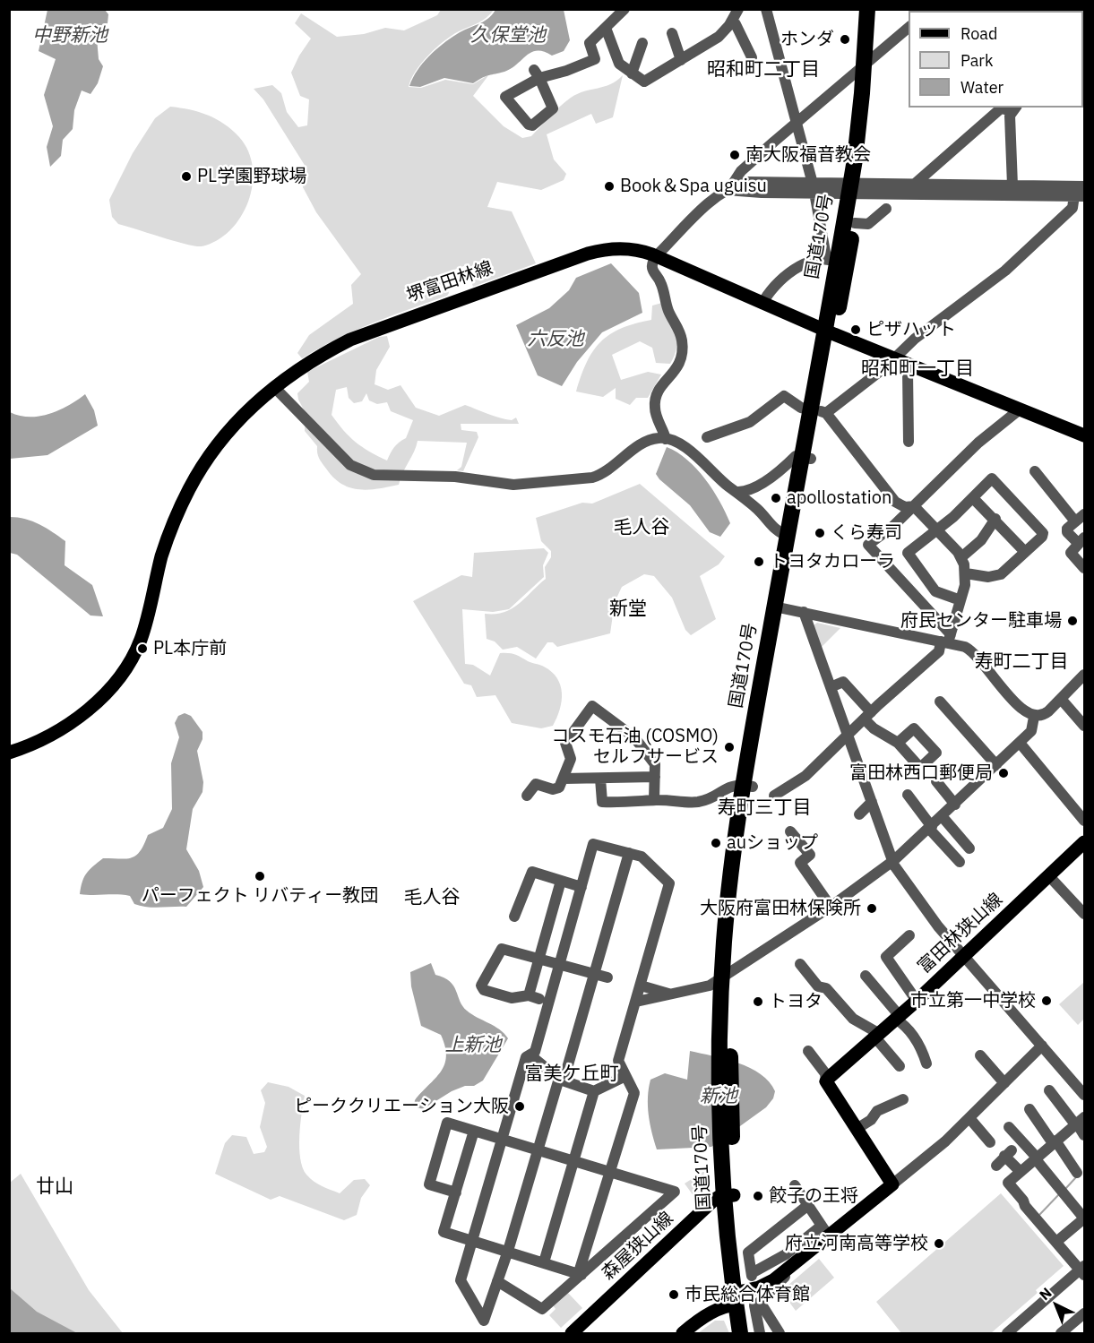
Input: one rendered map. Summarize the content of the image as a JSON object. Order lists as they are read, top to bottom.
{
  "streets": {
    "highway": ["国道170号"],
    "main road": ["堺富田林線", "富田林狭山線", "森屋狭山線"]
  },
  "crossings": [
    ["国道170号", "堺富田林線"],
    ["国道170号", "森屋狭山線"]
  ],
  "districts": [
    "昭和町二丁目",
    "昭和町一丁目",
    "毛人谷",
    "新堂",
    "寿町二丁目",
    "寿町三丁目",
    "毛人谷",
    "富美ケ丘町",
    "廿山"
  ],
  "water": [
    "中野新池",
    "久保堂池",
    "六反池",
    "上新池",
    "新池"
  ],
  "places": [
    "ホンダ",
    "南大阪福音教会",
    "PL学園野球場",
    "Book＆Spa uguisu",
    "ピザハット",
    "apollostation",
    "くら寿司",
    "トヨタカローラ",
    "府民センター駐車場",
    "PL本庁前",
    "コスモ石油 (COSMO) セルフサービス",
    "富田林西口郵便局",
    "auショップ",
    "パーフェクト リバティー教団",
    "大阪府富田林保険所",
    "市立第一中学校",
    "トヨタ",
    "ピーククリエーション大阪",
    "餃子の王将",
    "府立河南高等学校",
    "市民総合体育館"
  ],
  "legend": ["Road", "Park", "Water"],
  "north": "top left"
}
